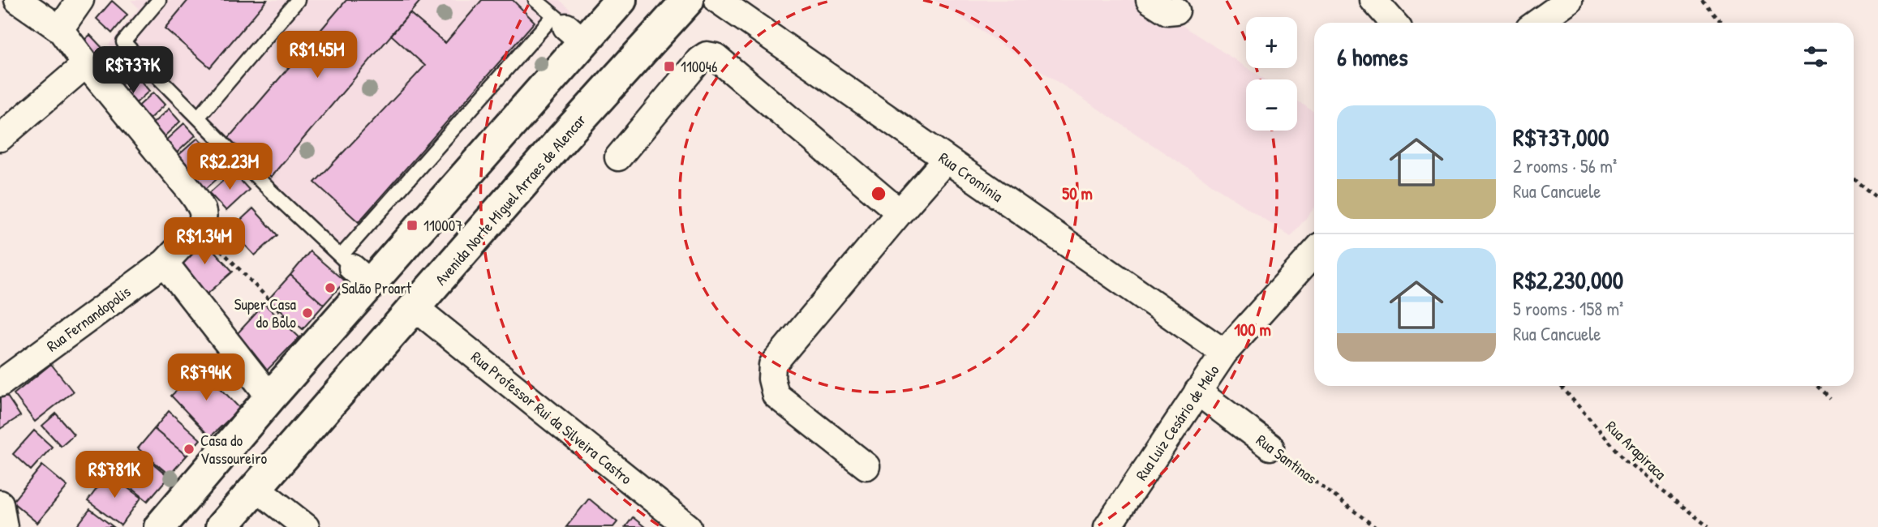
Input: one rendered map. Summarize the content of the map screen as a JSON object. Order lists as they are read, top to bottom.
{
  "streets": {
    "main road": ["Avenida Norte Miguel Arraes de Alencar"],
    "street": [
      "Rua Cromínia",
      "Rua Fernandopolis",
      "Rua Professor Rui da Silveira Castro",
      "Rua Luiz Cesário de Melo",
      "Rua Santinas"
    ],
    "path": ["Rua Arapiraca"]
  },
  "crossings": [
    ["Rua Cromínia", "Rua Luiz Cesário de Melo"],
    ["Avenida Norte Miguel Arraes de Alencar", "Rua Professor Rui da Silveira Castro"],
    ["Rua Luiz Cesário de Melo", "Rua Santinas"]
  ],
  "places": {
    "transit": ["110046", "110007"],
    "other": ["Salão Proart", "Super Casa do Bolo", "Casa do Vassoureiro"]
  },
  "page": {
    "map_buttons": ["+", "−"],
    "heading": "6 homes",
    "price": [
      "R$1.45M",
      "R$737K",
      "R$2.23M",
      "R$1.34M",
      "R$794K",
      "R$781K"
    ],
    "list": [
      {
        "name": "R$737,000",
        "note": "2 rooms · 56 m² · Rua Cancuele"
      },
      {
        "name": "R$2,230,000",
        "note": "5 rooms · 158 m² · Rua Cancuele"
      }
    ]
  },
  "rings": ["50 m", "100 m"]
}
